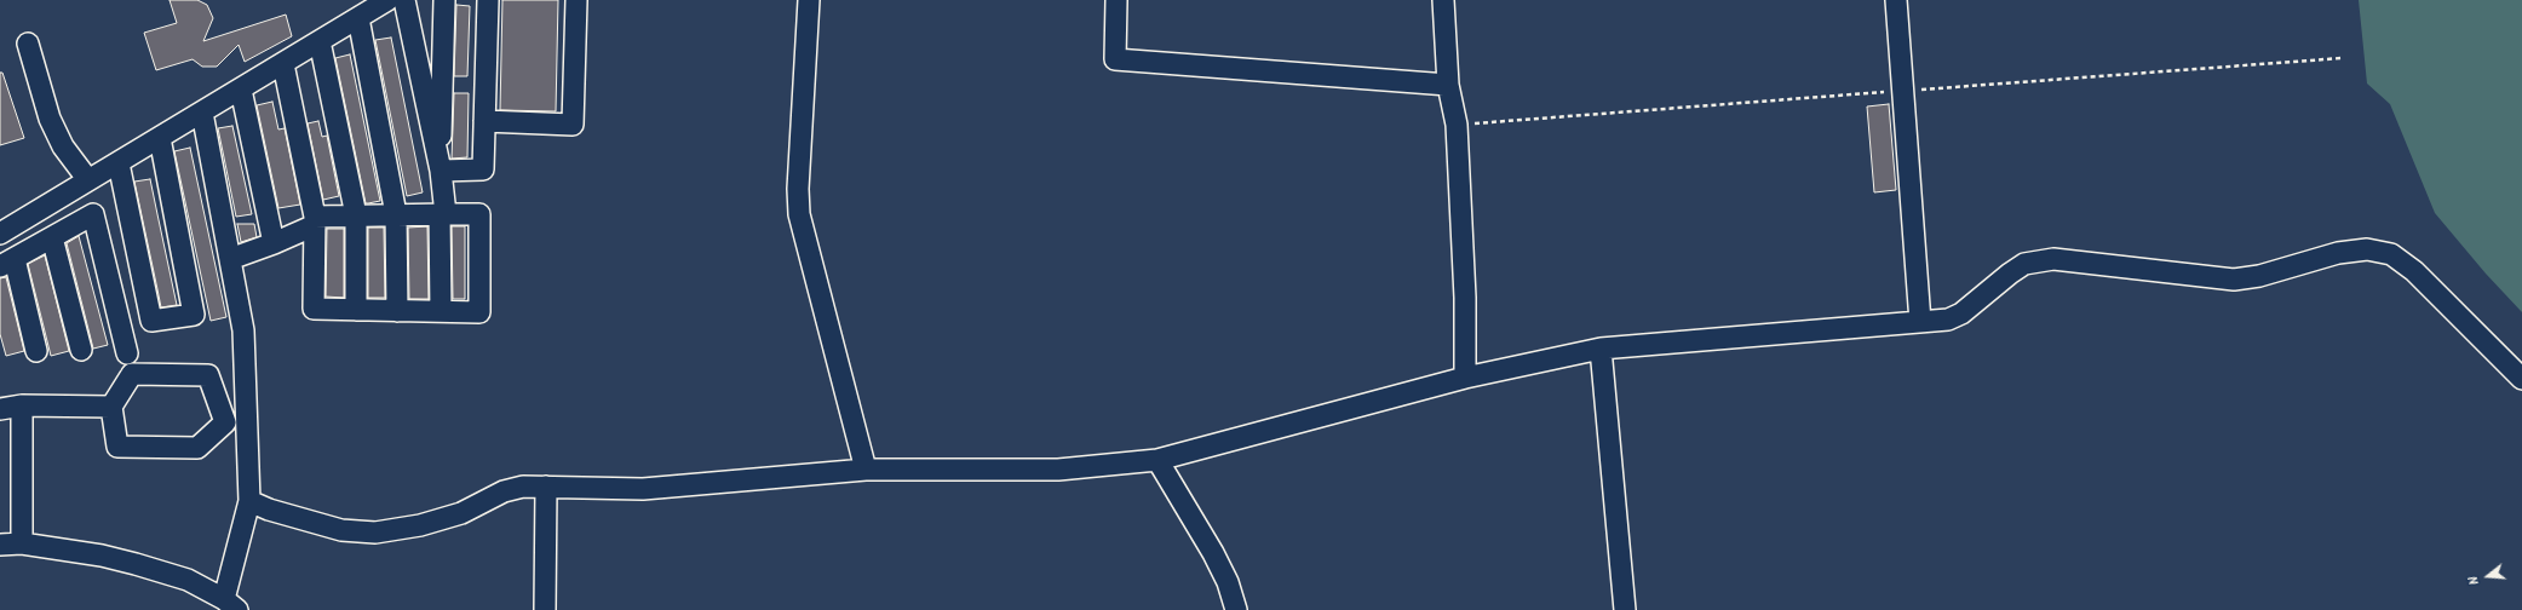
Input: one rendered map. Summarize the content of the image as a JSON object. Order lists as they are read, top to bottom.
{
  "north": "left"
}
